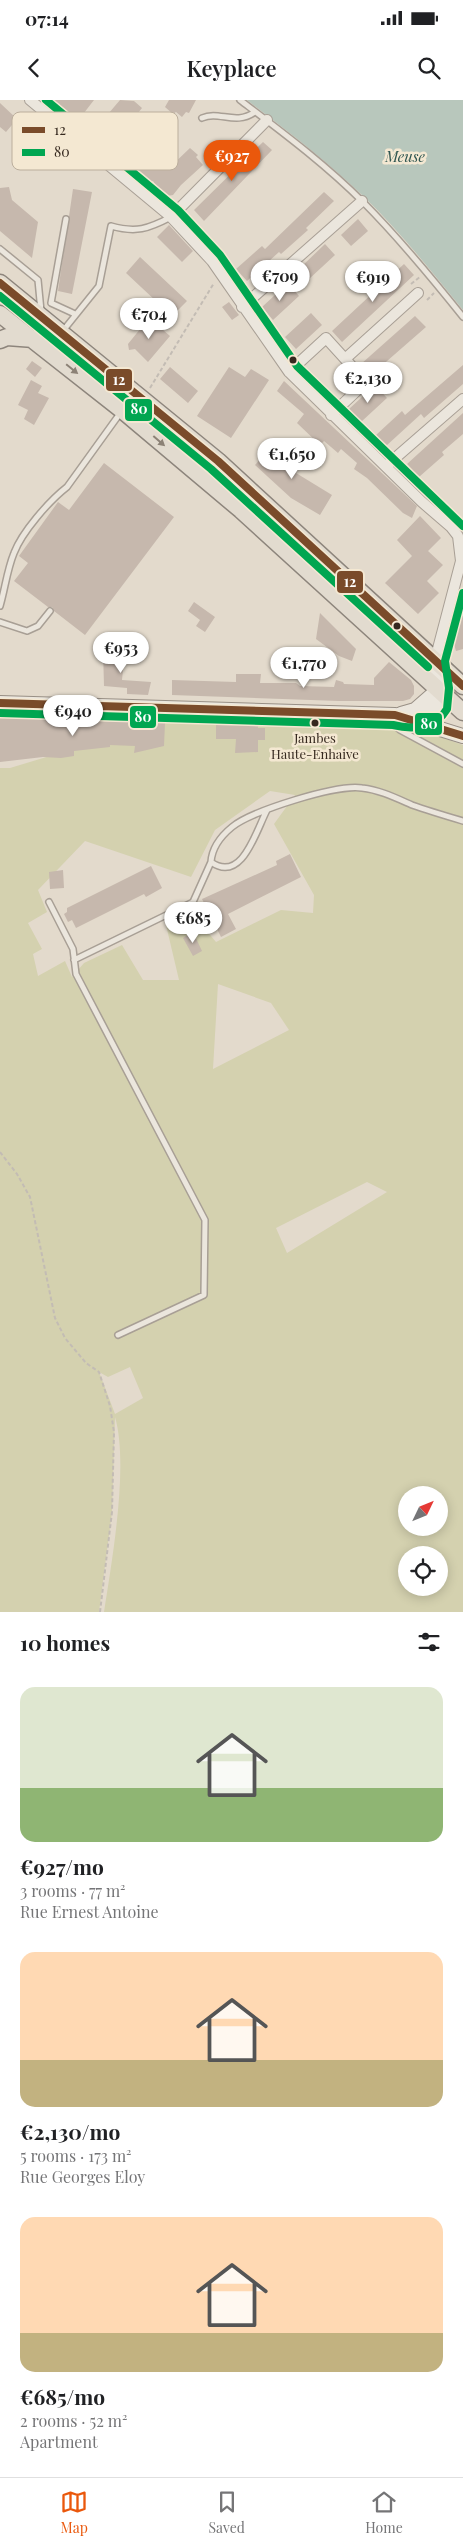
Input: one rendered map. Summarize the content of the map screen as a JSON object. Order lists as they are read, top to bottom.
{
  "water": ["Meuse"],
  "places": ["Jambes Haute-Enhaive"],
  "lines": ["transit line 80", "transit line 12"],
  "legend": ["12", "80"],
  "north": "top right",
  "page": {
    "status": "07:14",
    "header": "Keyplace",
    "price": [
      "€927",
      "€709",
      "€919",
      "€704",
      "€2,130",
      "€1,650",
      "€953",
      "€1,770",
      "€940",
      "€685"
    ],
    "heading": "10 homes",
    "list": [
      {
        "name": "€927/mo",
        "note": "3 rooms · 77 m² · Rue Ernest Antoine"
      },
      {
        "name": "€2,130/mo",
        "note": "5 rooms · 173 m² · Rue Georges Eloy"
      },
      {
        "name": "€685/mo",
        "note": "2 rooms · 52 m² · Apartment"
      }
    ],
    "tabs": ["Map", "Saved", "Home"]
  }
}
